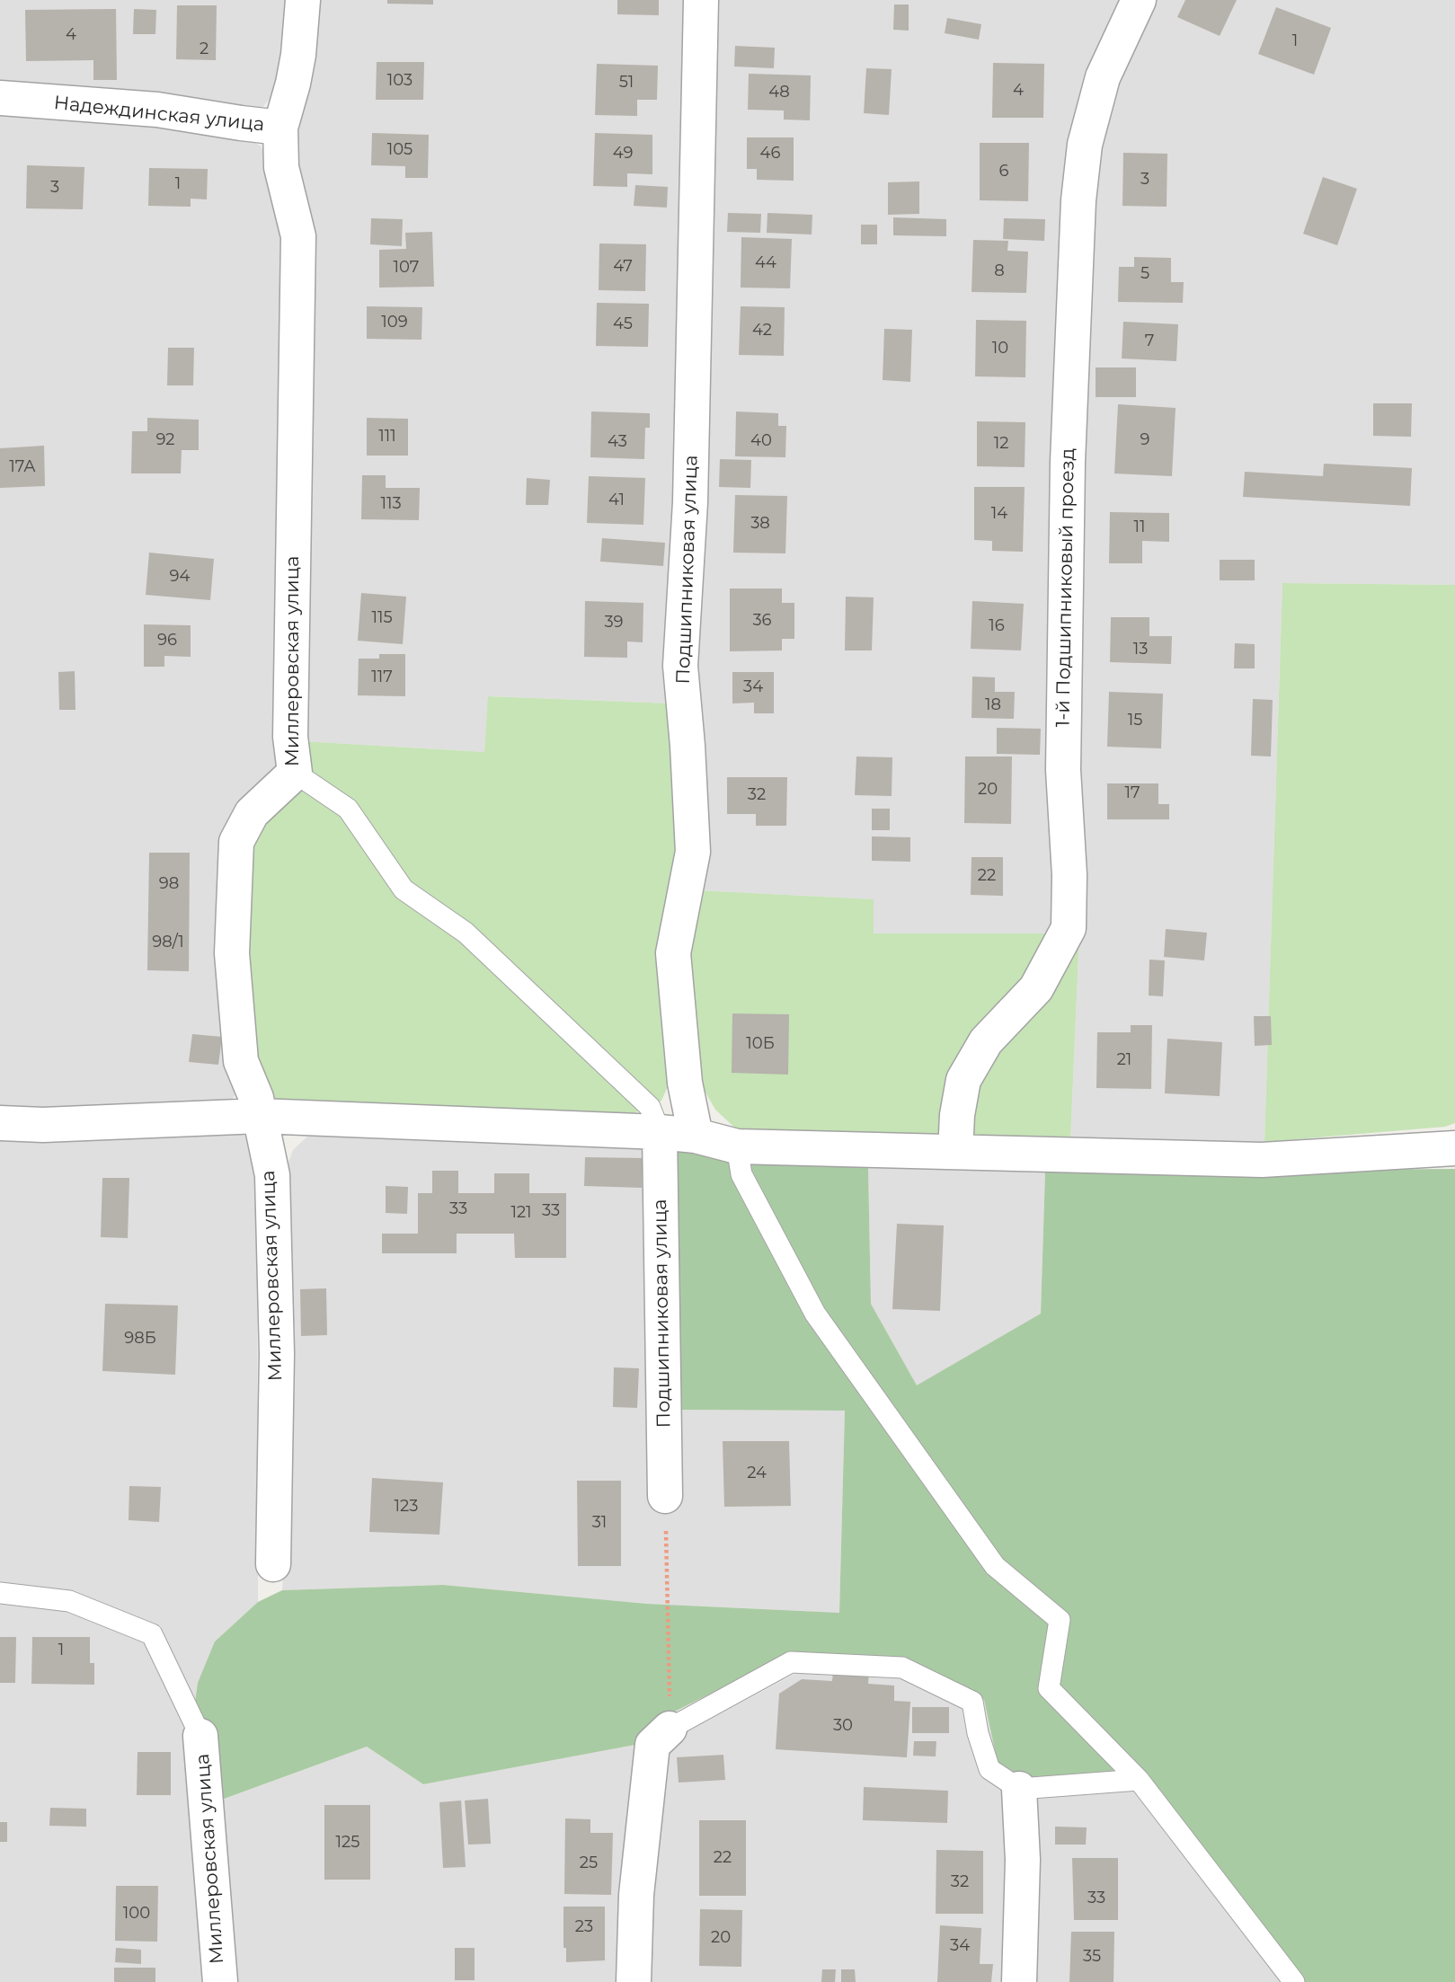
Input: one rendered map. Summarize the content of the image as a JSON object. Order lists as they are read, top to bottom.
{
  "streets": {
    "street": [
      "Надеждинская улица",
      "Подшипниковая улица",
      "1-й Подшипниковый проезд",
      "Миллеровская улица"
    ]
  },
  "crossings": [
    ["Надеждинская улица", "Миллеровская улица"]
  ],
  "house_numbers": [
    "4",
    "1",
    "2",
    "103",
    "51",
    "4",
    "48",
    "105",
    "49",
    "46",
    "6",
    "3",
    "1",
    "3",
    "44",
    "47",
    "107",
    "8",
    "5",
    "109",
    "45",
    "42",
    "7",
    "10",
    "111",
    "92",
    "9",
    "40",
    "43",
    "12",
    "17А",
    "41",
    "113",
    "14",
    "38",
    "11",
    "94",
    "115",
    "36",
    "39",
    "16",
    "96",
    "13",
    "117",
    "34",
    "18",
    "15",
    "20",
    "17",
    "32",
    "22",
    "98",
    "98/1",
    "10Б",
    "21",
    "33",
    "33",
    "121",
    "98Б",
    "24",
    "123",
    "31",
    "1",
    "30",
    "125",
    "22",
    "25",
    "32",
    "33",
    "100",
    "23",
    "20",
    "34",
    "35"
  ]
}
